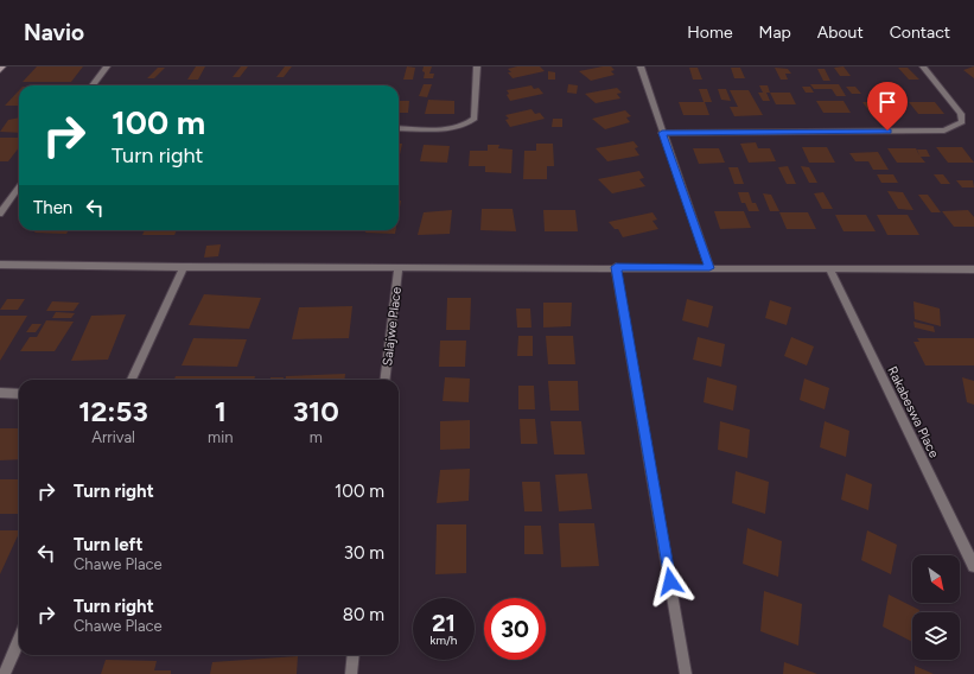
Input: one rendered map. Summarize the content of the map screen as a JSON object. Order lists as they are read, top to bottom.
{
  "streets": {
    "street": ["Salajwe Place", "Rakabeswa Place"]
  },
  "north": "bottom right",
  "page": {
    "header": "Navio",
    "nav": [
      "Home",
      "Map",
      "About",
      "Contact"
    ],
    "turn": ["100 m", "Turn right"],
    "then": "Then",
    "eta": [
      "12:53",
      "Arrival",
      "1",
      "min",
      "310",
      "m"
    ],
    "list": [
      {
        "name": "Turn right",
        "value": "100 m"
      },
      {
        "name": "Turn left",
        "note": "Chawe Place",
        "value": "30 m"
      },
      {
        "name": "Turn right",
        "note": "Chawe Place",
        "value": "80 m"
      }
    ],
    "speed": "21 km/h",
    "limit": "30"
  }
}
